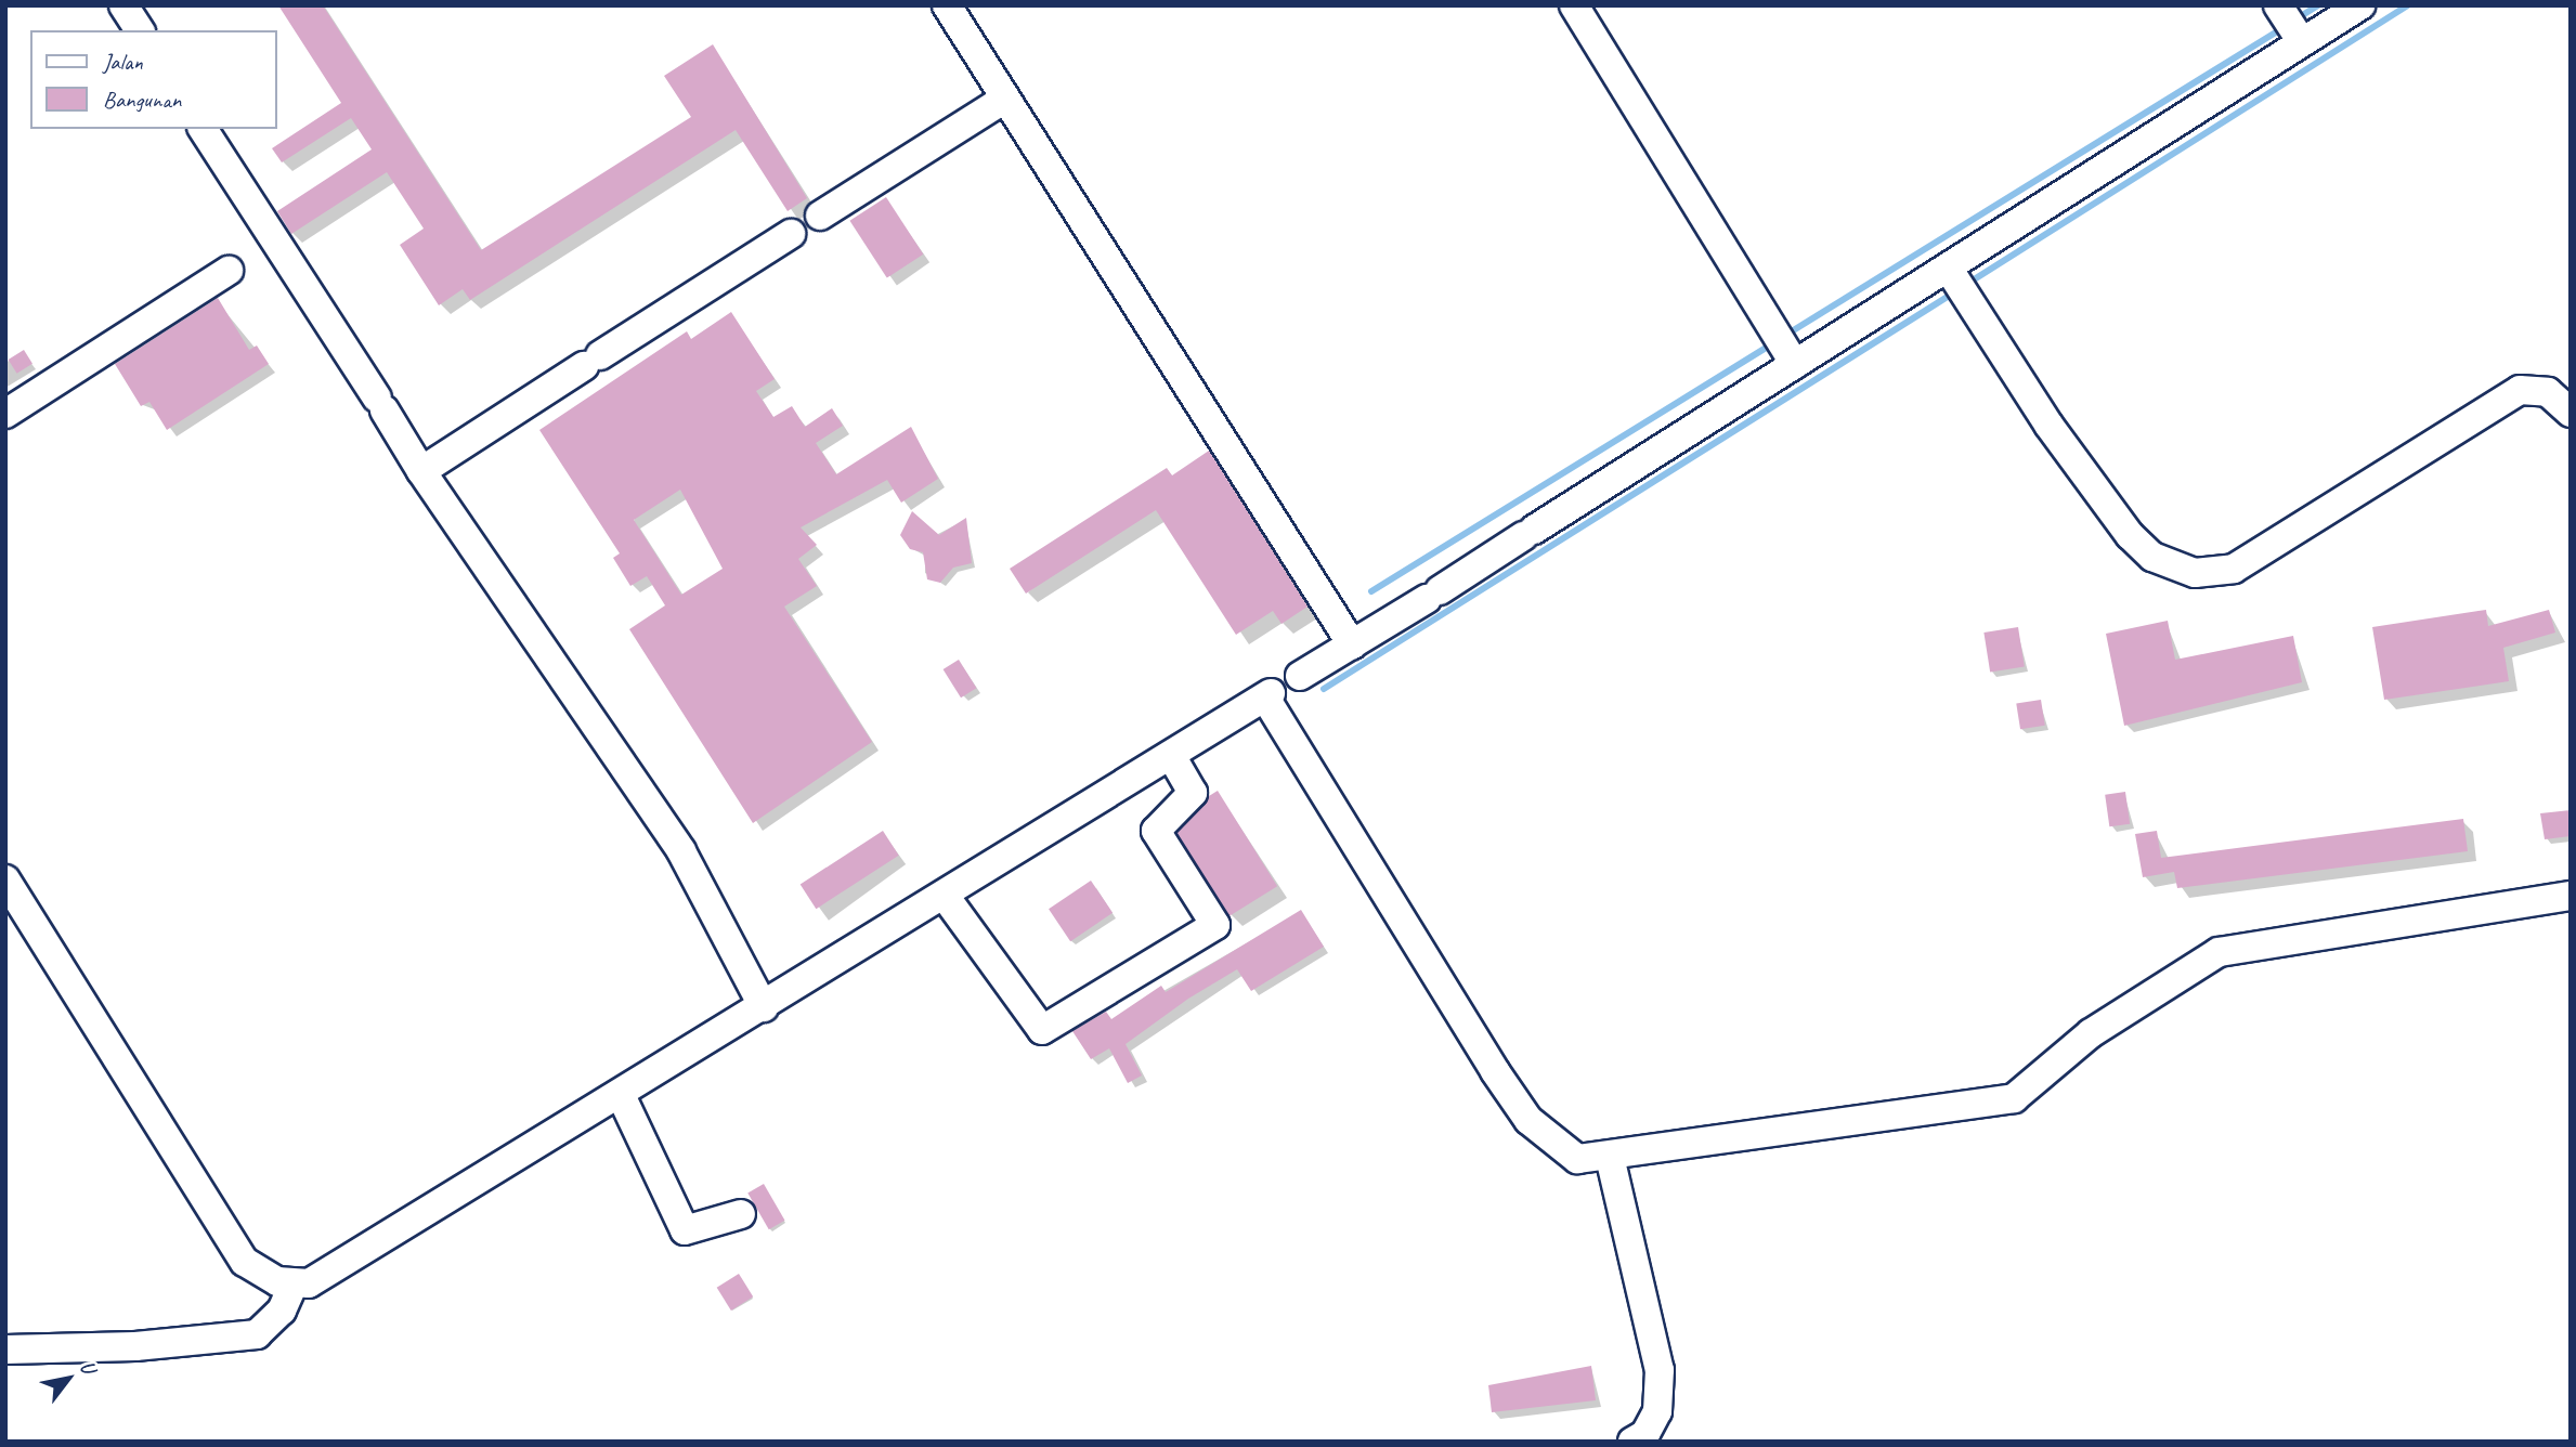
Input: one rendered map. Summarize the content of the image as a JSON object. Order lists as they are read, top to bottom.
{
  "legend": ["Jalan", "Bangunan"],
  "north": "top right"
}
